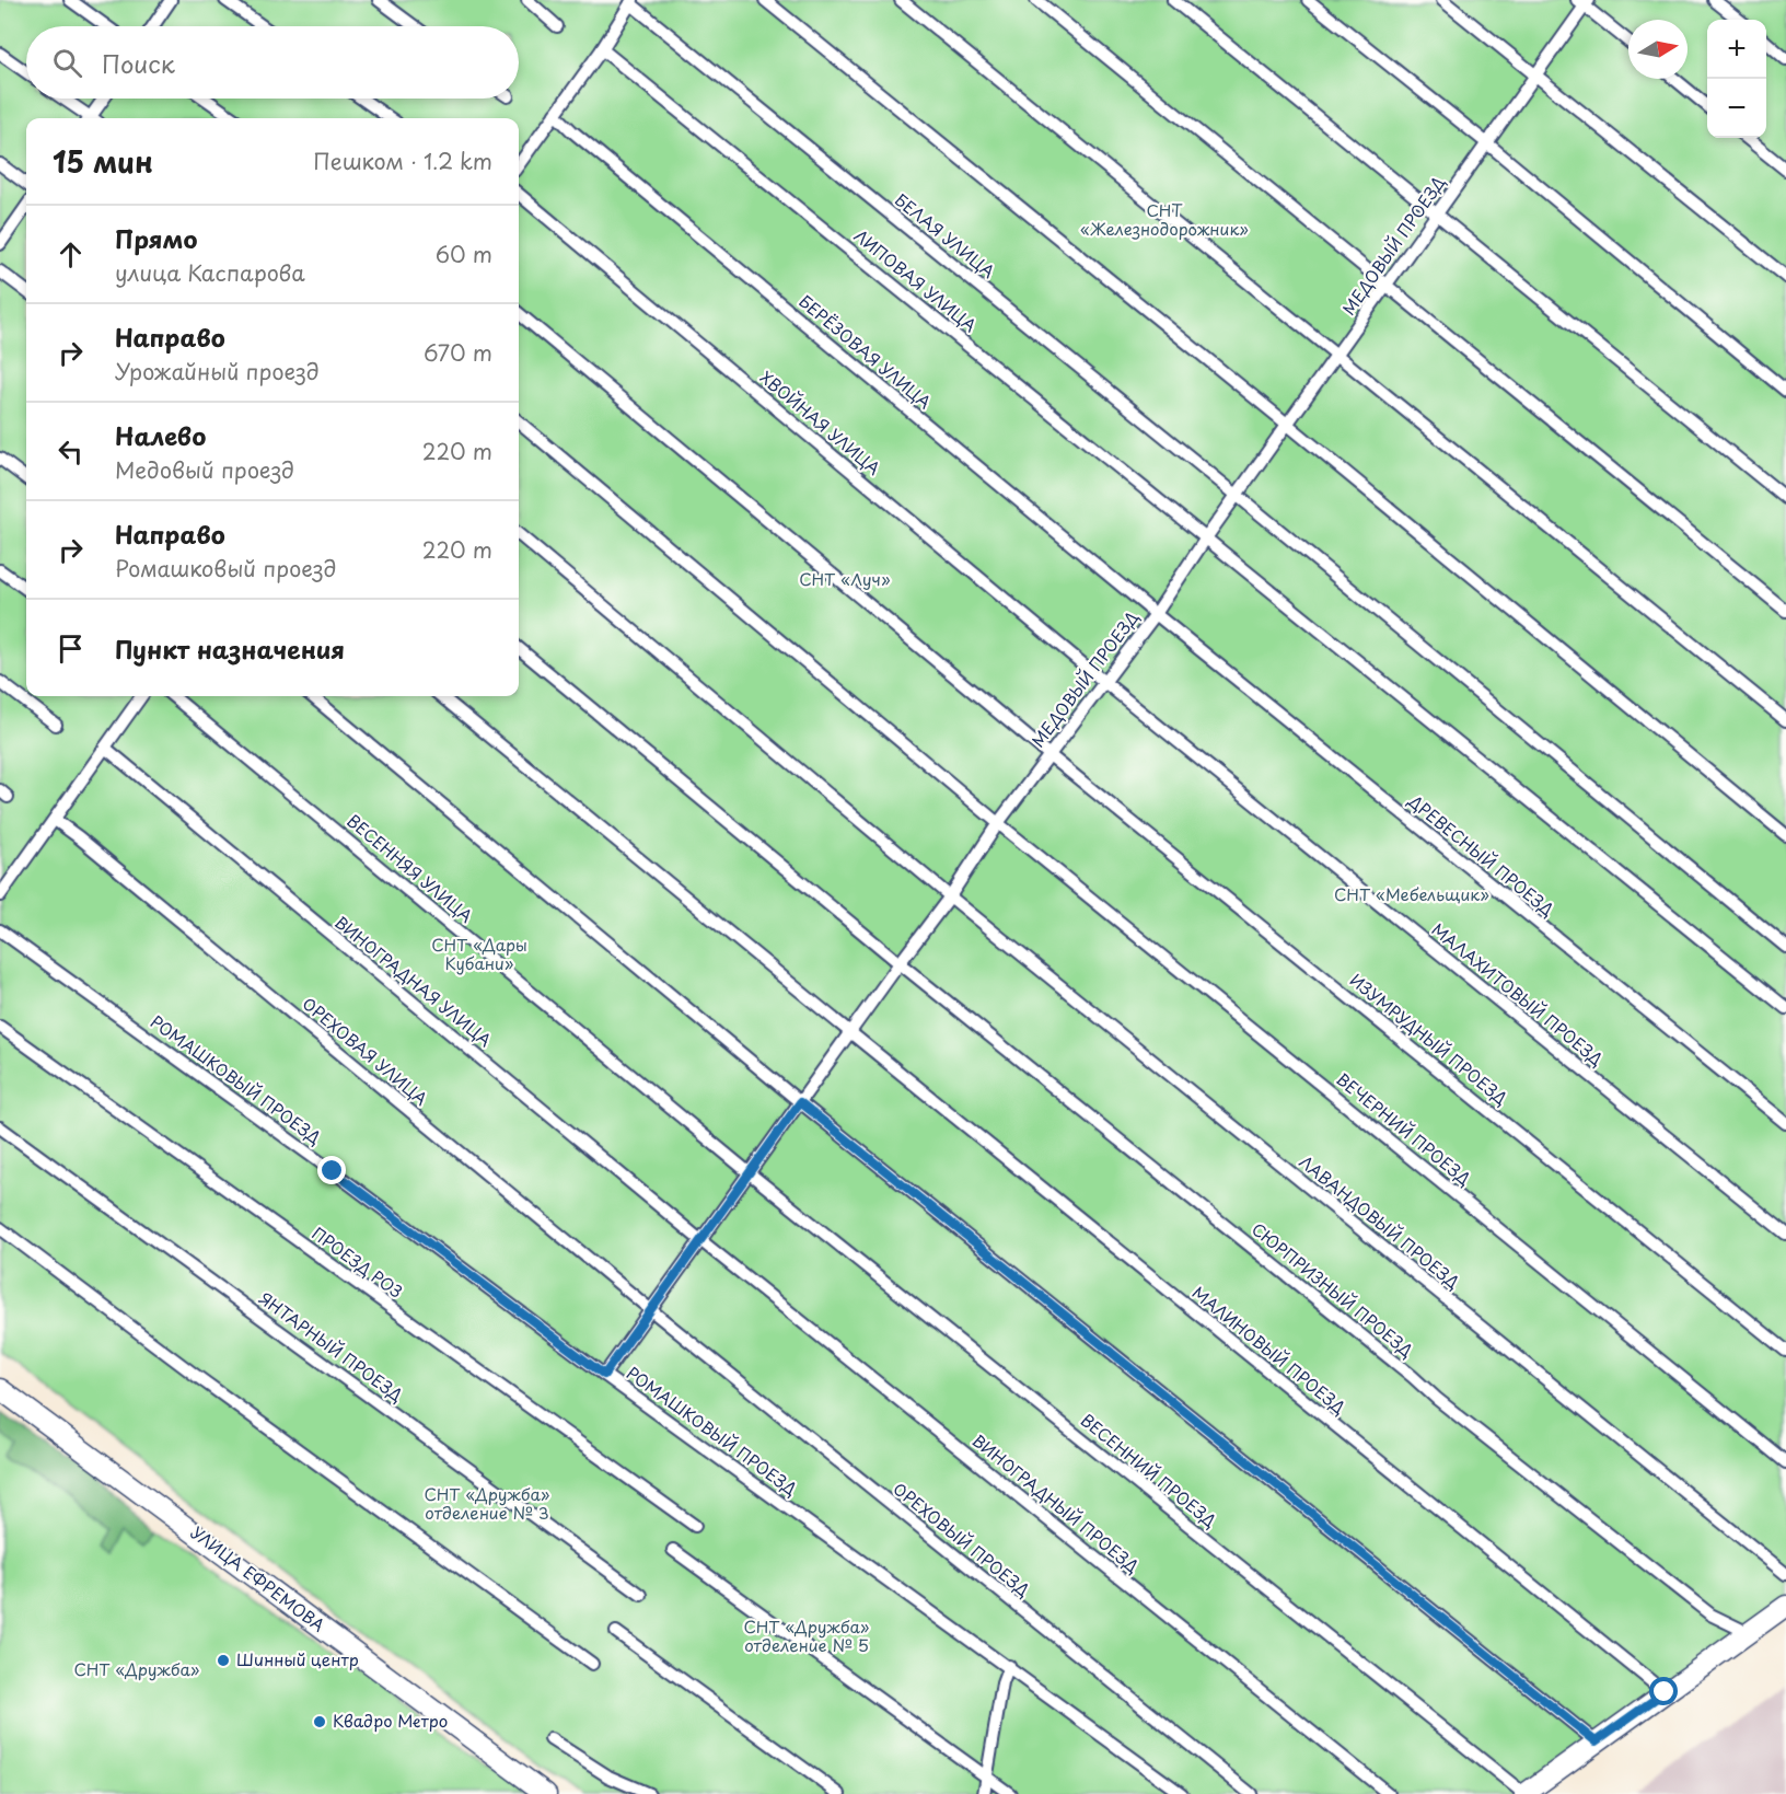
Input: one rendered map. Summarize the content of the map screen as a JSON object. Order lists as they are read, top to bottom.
{
  "streets": {
    "main road": ["УЛИЦА ЕФРЕМОВА"],
    "street": [
      "БЕЛАЯ УЛИЦА",
      "МЕДОВЫЙ ПРОЕЗД",
      "ЛИПОВАЯ УЛИЦА",
      "БЕРЁЗОВАЯ УЛИЦА",
      "ХВОЙНАЯ УЛИЦА",
      "ДРЕВЕСНЫЙ ПРОЕЗД",
      "ВЕСЕННЯЯ УЛИЦА",
      "ВИНОГРАДНАЯ УЛИЦА",
      "МАЛАХИТОВЫЙ ПРОЕЗД",
      "ИЗУМРУДНЫЙ ПРОЕЗД",
      "ОРЕХОВАЯ УЛИЦА",
      "РОМАШКОВЫЙ ПРОЕЗД",
      "ВЕЧЕРНИЙ ПРОЕЗД",
      "ЛАВАНДОВЫЙ ПРОЕЗД",
      "ПРОЕЗД РОЗ",
      "СЮРПРИЗНЫЙ ПРОЕЗД",
      "ЯНТАРНЫЙ ПРОЕЗД",
      "МАЛИНОВЫЙ ПРОЕЗД",
      "ВЕСЕННИЙ ПРОЕЗД",
      "ВИНОГРАДНЫЙ ПРОЕЗД",
      "ОРЕХОВЫЙ ПРОЕЗД"
    ]
  },
  "crossings": [
    ["БЕЛАЯ УЛИЦА", "МЕДОВЫЙ ПРОЕЗД"],
    ["МЕДОВЫЙ ПРОЕЗД", "ЛИПОВАЯ УЛИЦА"],
    ["МЕДОВЫЙ ПРОЕЗД", "БЕРЁЗОВАЯ УЛИЦА"],
    ["МЕДОВЫЙ ПРОЕЗД", "ХВОЙНАЯ УЛИЦА"],
    ["МЕДОВЫЙ ПРОЕЗД", "ДРЕВЕСНЫЙ ПРОЕЗД"],
    ["МЕДОВЫЙ ПРОЕЗД", "ВЕСЕННЯЯ УЛИЦА"],
    ["МЕДОВЫЙ ПРОЕЗД", "ВИНОГРАДНАЯ УЛИЦА"],
    ["МЕДОВЫЙ ПРОЕЗД", "МАЛАХИТОВЫЙ ПРОЕЗД"],
    ["МЕДОВЫЙ ПРОЕЗД", "ИЗУМРУДНЫЙ ПРОЕЗД"],
    ["МЕДОВЫЙ ПРОЕЗД", "ОРЕХОВАЯ УЛИЦА"],
    ["МЕДОВЫЙ ПРОЕЗД", "РОМАШКОВЫЙ ПРОЕЗД"],
    ["МЕДОВЫЙ ПРОЕЗД", "ВЕЧЕРНИЙ ПРОЕЗД"],
    ["МЕДОВЫЙ ПРОЕЗД", "ЛАВАНДОВЫЙ ПРОЕЗД"],
    ["МЕДОВЫЙ ПРОЕЗД", "СЮРПРИЗНЫЙ ПРОЕЗД"],
    ["МЕДОВЫЙ ПРОЕЗД", "МАЛИНОВЫЙ ПРОЕЗД"],
    ["МЕДОВЫЙ ПРОЕЗД", "ВЕСЕННИЙ ПРОЕЗД"],
    ["МЕДОВЫЙ ПРОЕЗД", "ВИНОГРАДНЫЙ ПРОЕЗД"],
    ["МЕДОВЫЙ ПРОЕЗД", "ОРЕХОВЫЙ ПРОЕЗД"],
    ["БЕРЁЗОВАЯ УЛИЦА", "ДРЕВЕСНЫЙ ПРОЕЗД"],
    ["ХВОЙНАЯ УЛИЦА", "МАЛАХИТОВЫЙ ПРОЕЗД"],
    ["ВЕСЕННЯЯ УЛИЦА", "ВЕСЕННИЙ ПРОЕЗД"],
    ["ВИНОГРАДНАЯ УЛИЦА", "ВИНОГРАДНЫЙ ПРОЕЗД"],
    ["ОРЕХОВАЯ УЛИЦА", "ОРЕХОВЫЙ ПРОЕЗД"]
  ],
  "parks": [
    "СНТ «Железнодорожник»",
    "СНТ «Луч»",
    "СНТ «Мебельщик»",
    "СНТ «Дары Кубани»",
    "СНТ «Дружба» отделение № 3",
    "СНТ «Дружба» отделение № 5",
    "СНТ «Дружба»"
  ],
  "places": ["Шинный центр", "Квадро Метро"],
  "north": "right",
  "page": {
    "map_buttons": ["+", "−"],
    "search": "Поиск",
    "heading": ["15 мин", "Пешком · 1.2 km"],
    "list": [
      ["Прямо", "улица Каспарова", "60 m"],
      ["Направо", "Урожайный проезд", "670 m"],
      ["Налево", "Медовый проезд", "220 m"],
      ["Направо", "Ромашковый проезд", "220 m"],
      "Пункт назначения"
    ]
  }
}
